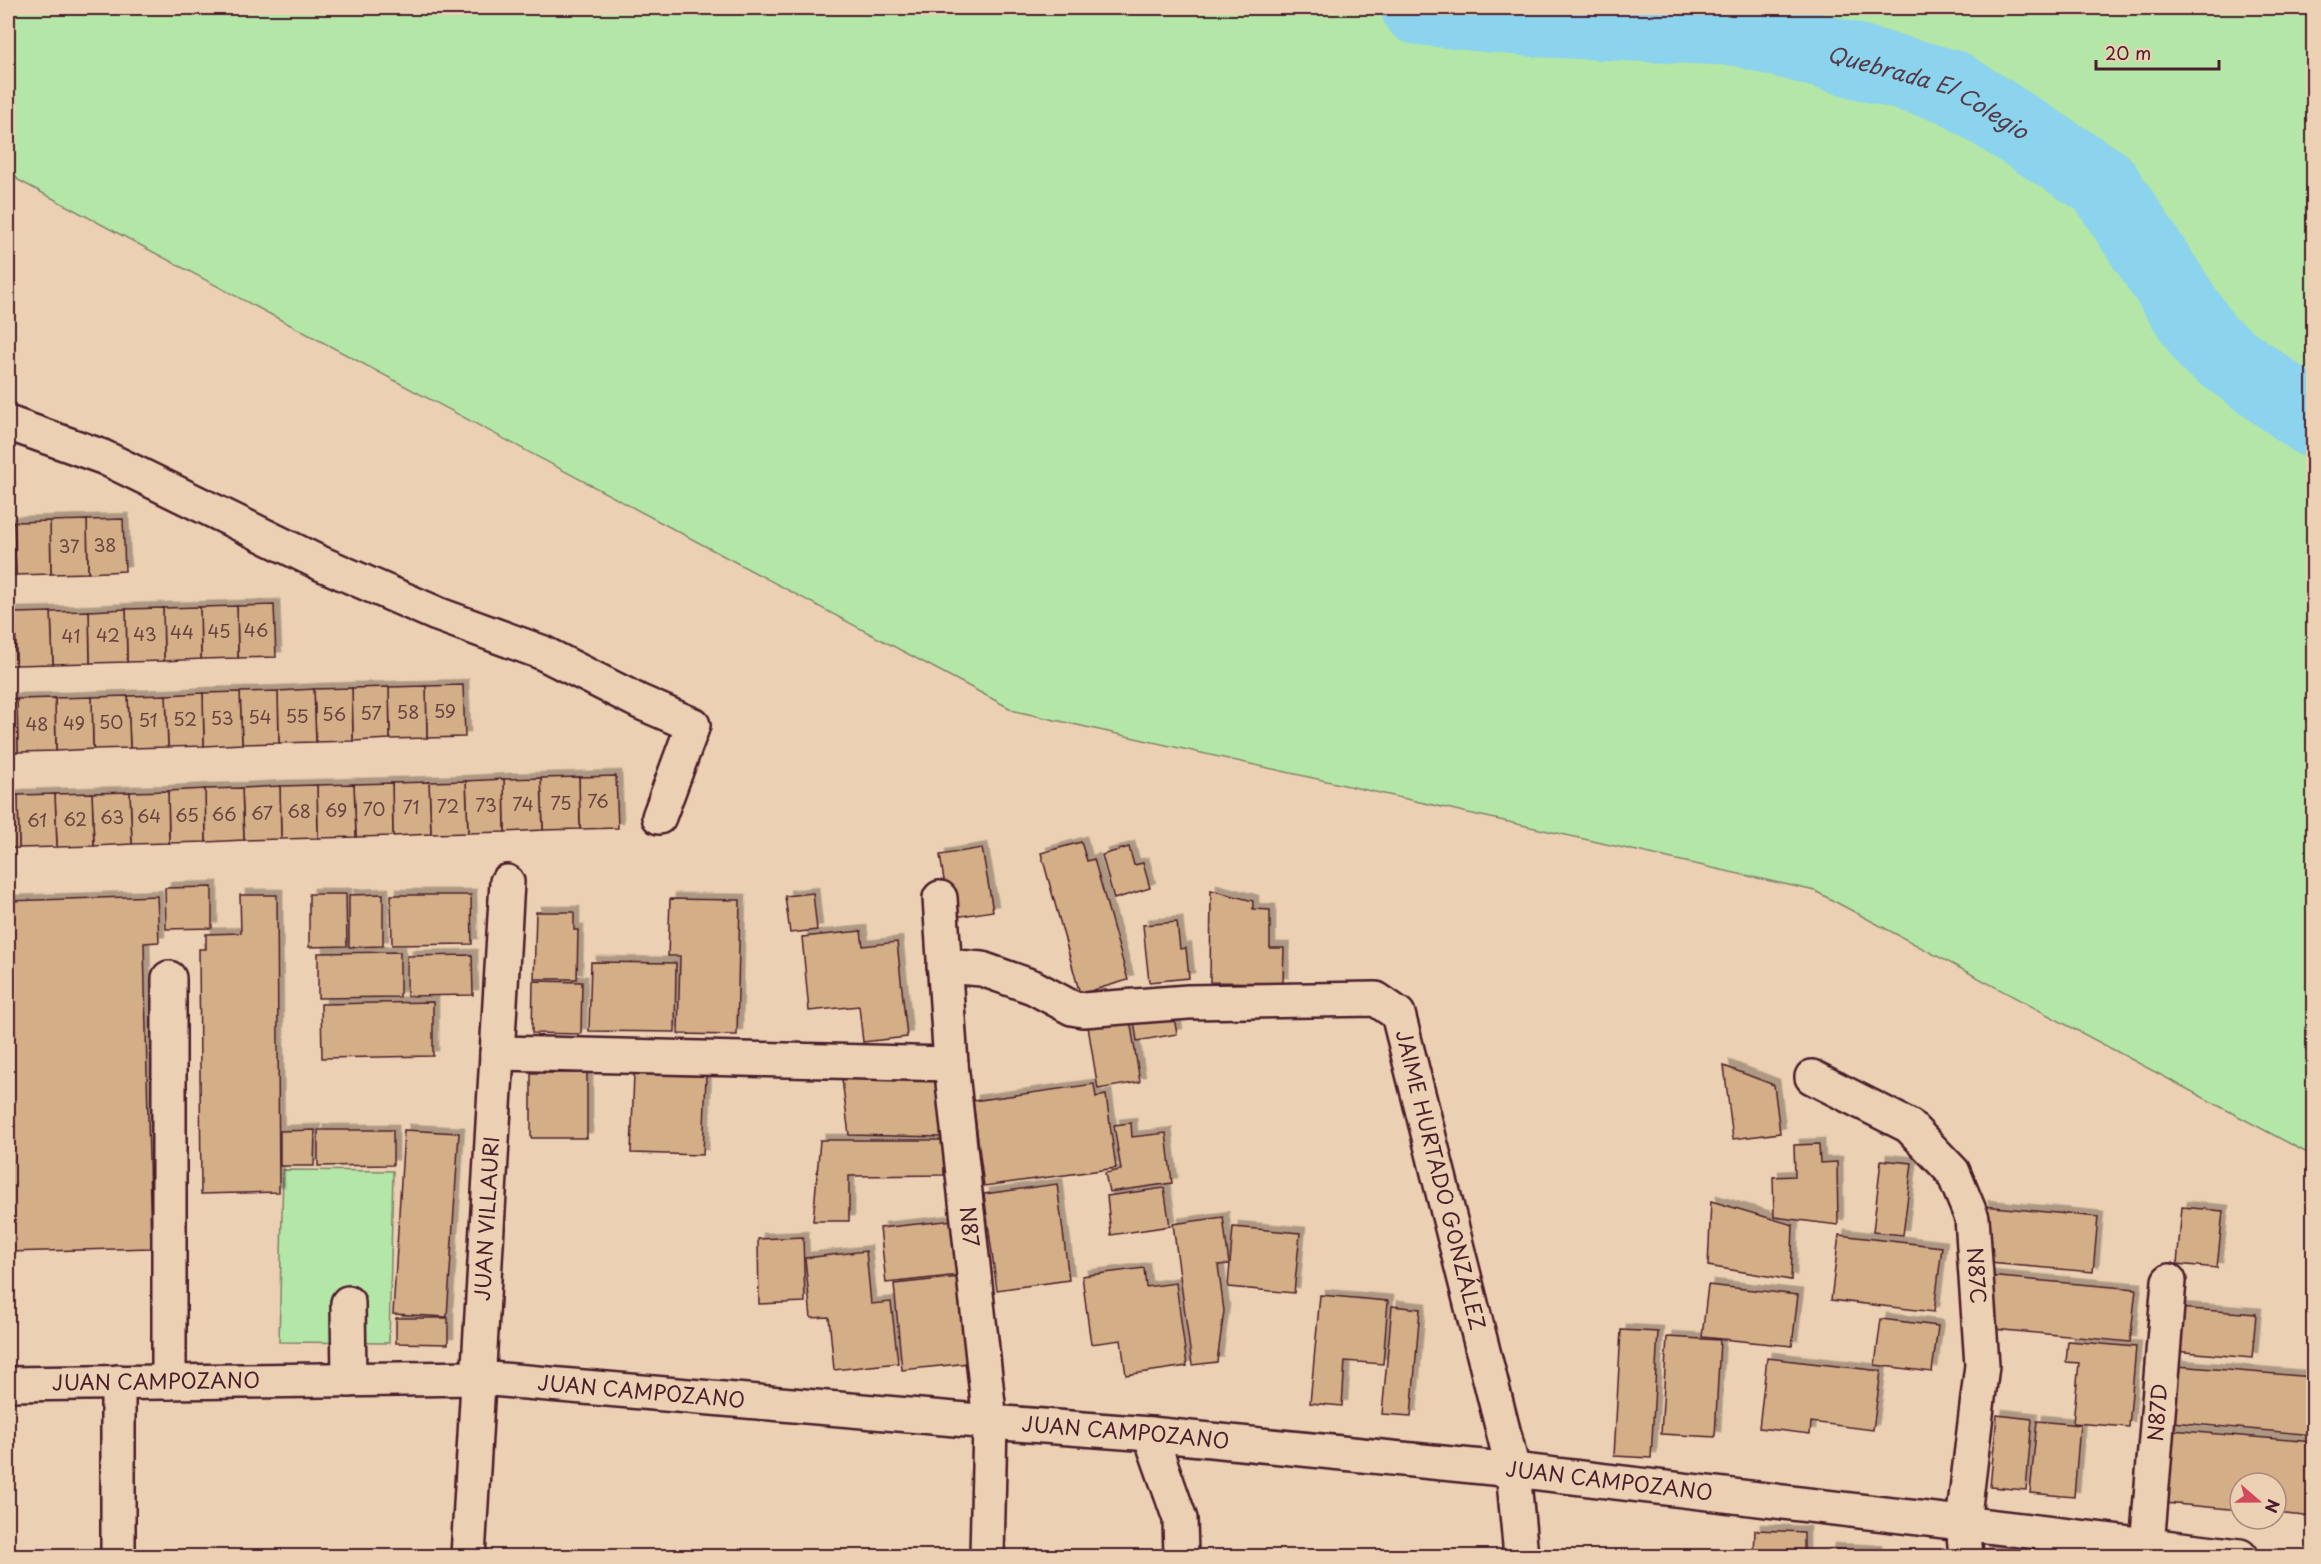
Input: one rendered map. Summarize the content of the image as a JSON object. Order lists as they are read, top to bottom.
{
  "streets": {
    "street": [
      "JAIME HURTADO GONZÁLEZ",
      "JUAN VILLAURI",
      "N87",
      "N87C",
      "JUAN CAMPOZANO",
      "N87D"
    ]
  },
  "crossings": [
    ["JAIME HURTADO GONZÁLEZ", "N87"],
    ["JAIME HURTADO GONZÁLEZ", "JUAN CAMPOZANO"],
    ["JUAN VILLAURI", "JUAN CAMPOZANO"],
    ["N87", "JUAN CAMPOZANO"],
    ["N87C", "JUAN CAMPOZANO"],
    ["JUAN CAMPOZANO", "N87D"]
  ],
  "water": ["Quebrada El Colegio"],
  "house_numbers": [
    "38",
    "37",
    "46",
    "45",
    "44",
    "43",
    "42",
    "41",
    "59",
    "58",
    "57",
    "56",
    "55",
    "54",
    "53",
    "52",
    "51",
    "50",
    "49",
    "48",
    "76",
    "75",
    "74",
    "73",
    "72",
    "71",
    "70",
    "69",
    "68",
    "67",
    "66",
    "65",
    "64",
    "63",
    "62",
    "61"
  ],
  "scale_bar": "20 m",
  "north": "right"
}
